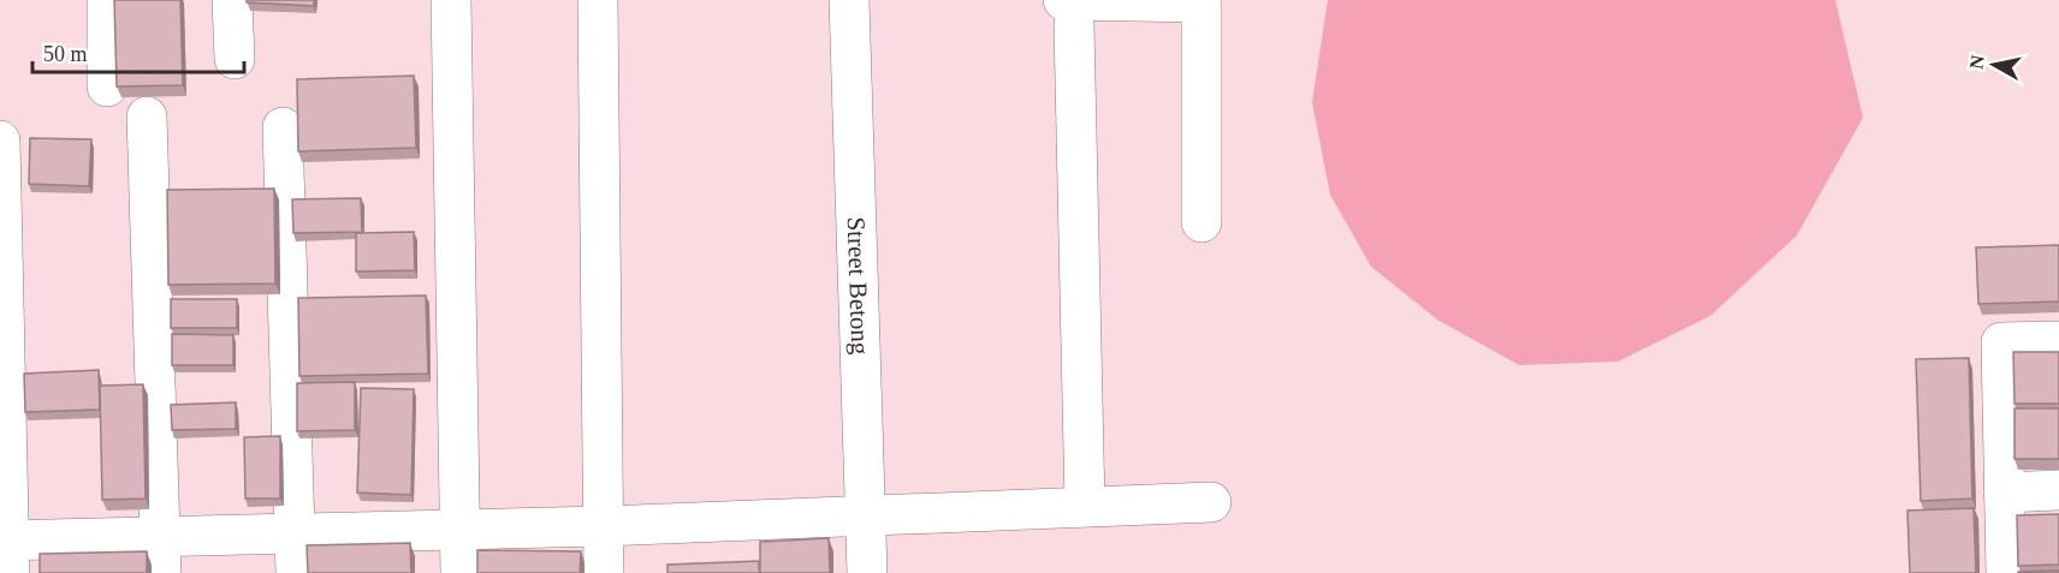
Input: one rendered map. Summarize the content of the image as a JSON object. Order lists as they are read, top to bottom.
{
  "streets": {
    "street": ["Street Betong"]
  },
  "scale_bar": "50 m",
  "north": "left"
}
